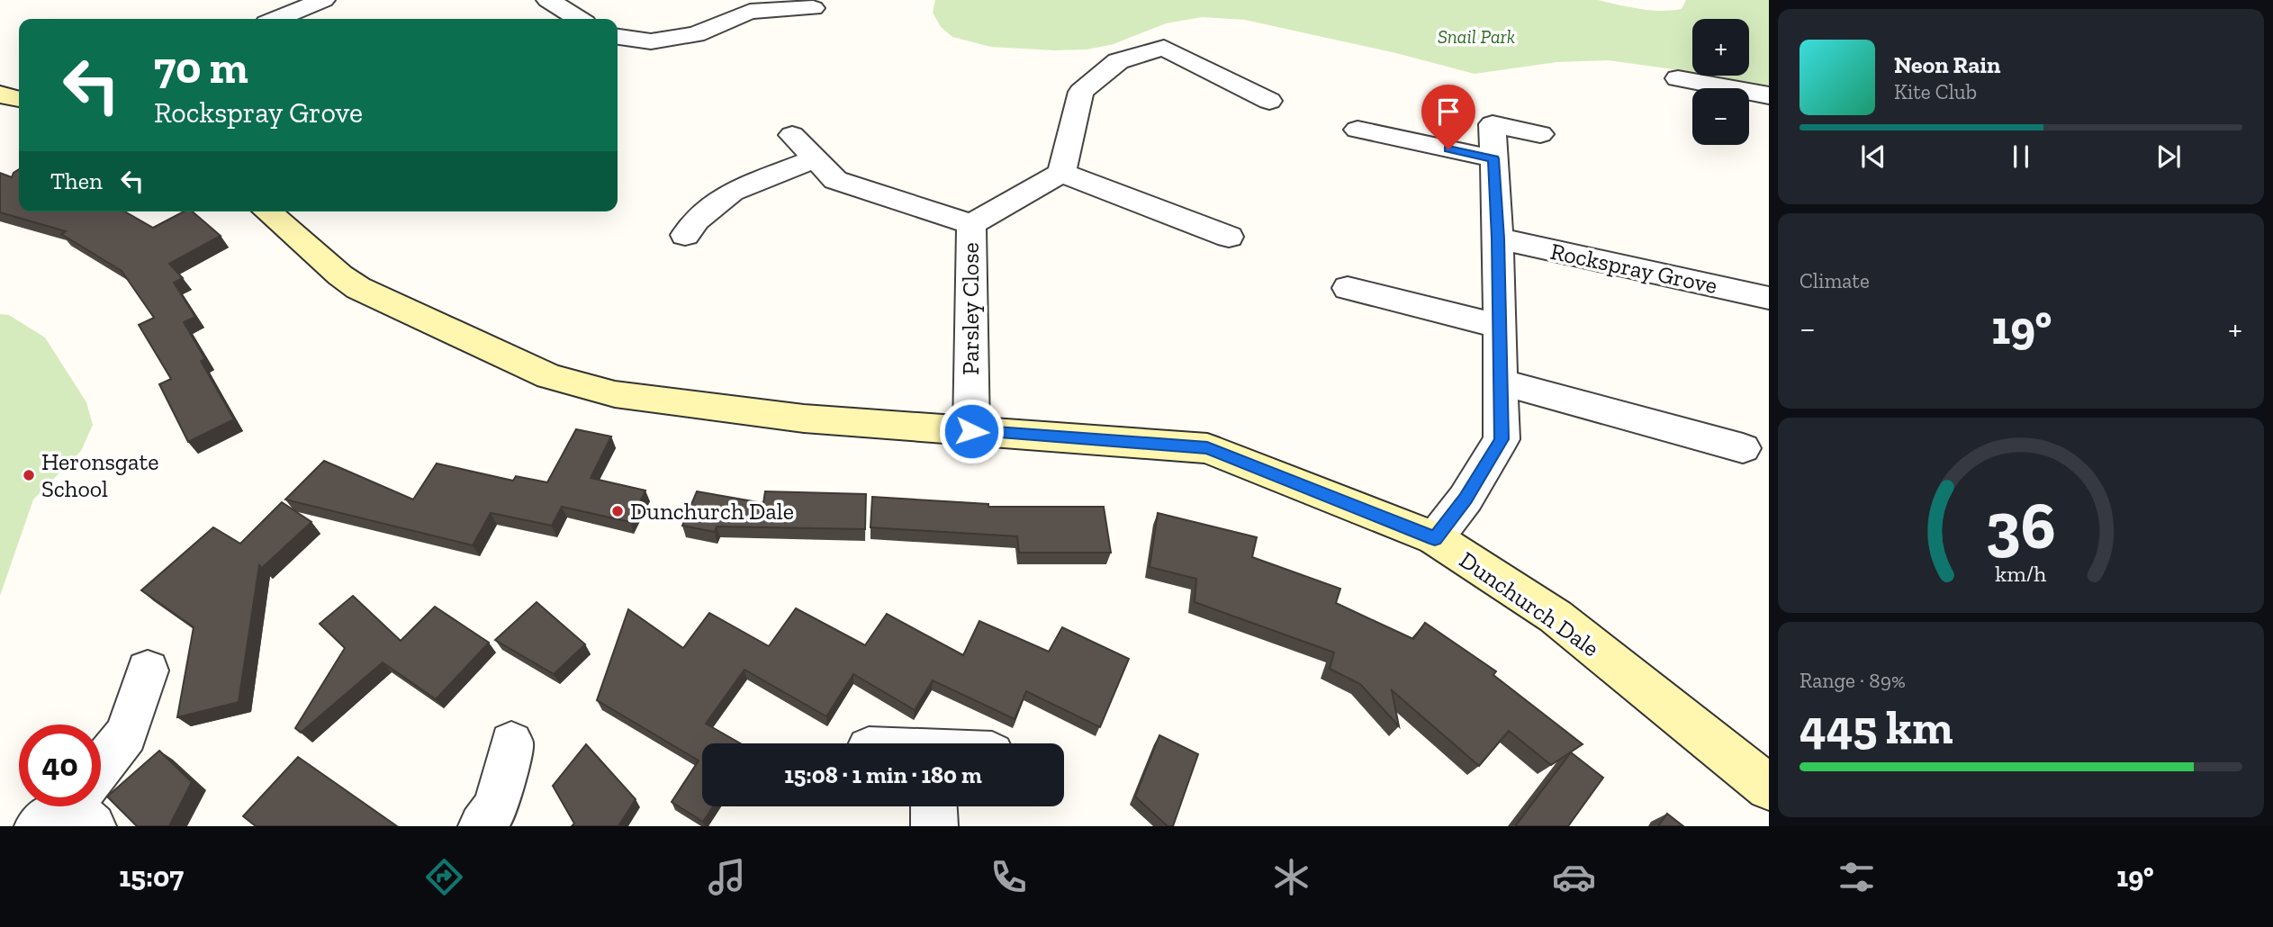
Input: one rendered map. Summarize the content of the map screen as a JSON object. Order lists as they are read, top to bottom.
{
  "streets": {
    "street": ["Rockspray Grove", "Parsley Close", "Dunchurch Dale"]
  },
  "crossings": [
    ["Parsley Close", "Dunchurch Dale"]
  ],
  "parks": ["Snail Park"],
  "places": ["Heronsgate School", "Dunchurch Dale"],
  "page": {
    "map_buttons": ["+", "−"],
    "turn": ["70 m", "Rockspray Grove"],
    "song": ["Neon Rain", "Kite Club"],
    "then": "Then",
    "tile": [
      "Climate",
      ["Range · 89%", "445 km"]
    ],
    "heat": ["−", "19°", "+"],
    "limit": "40",
    "trip": "15:08 · 1 min · 180 m",
    "tabs": ["15:07", "19°"],
    "gauge": ["36", "km/h"]
  }
}
